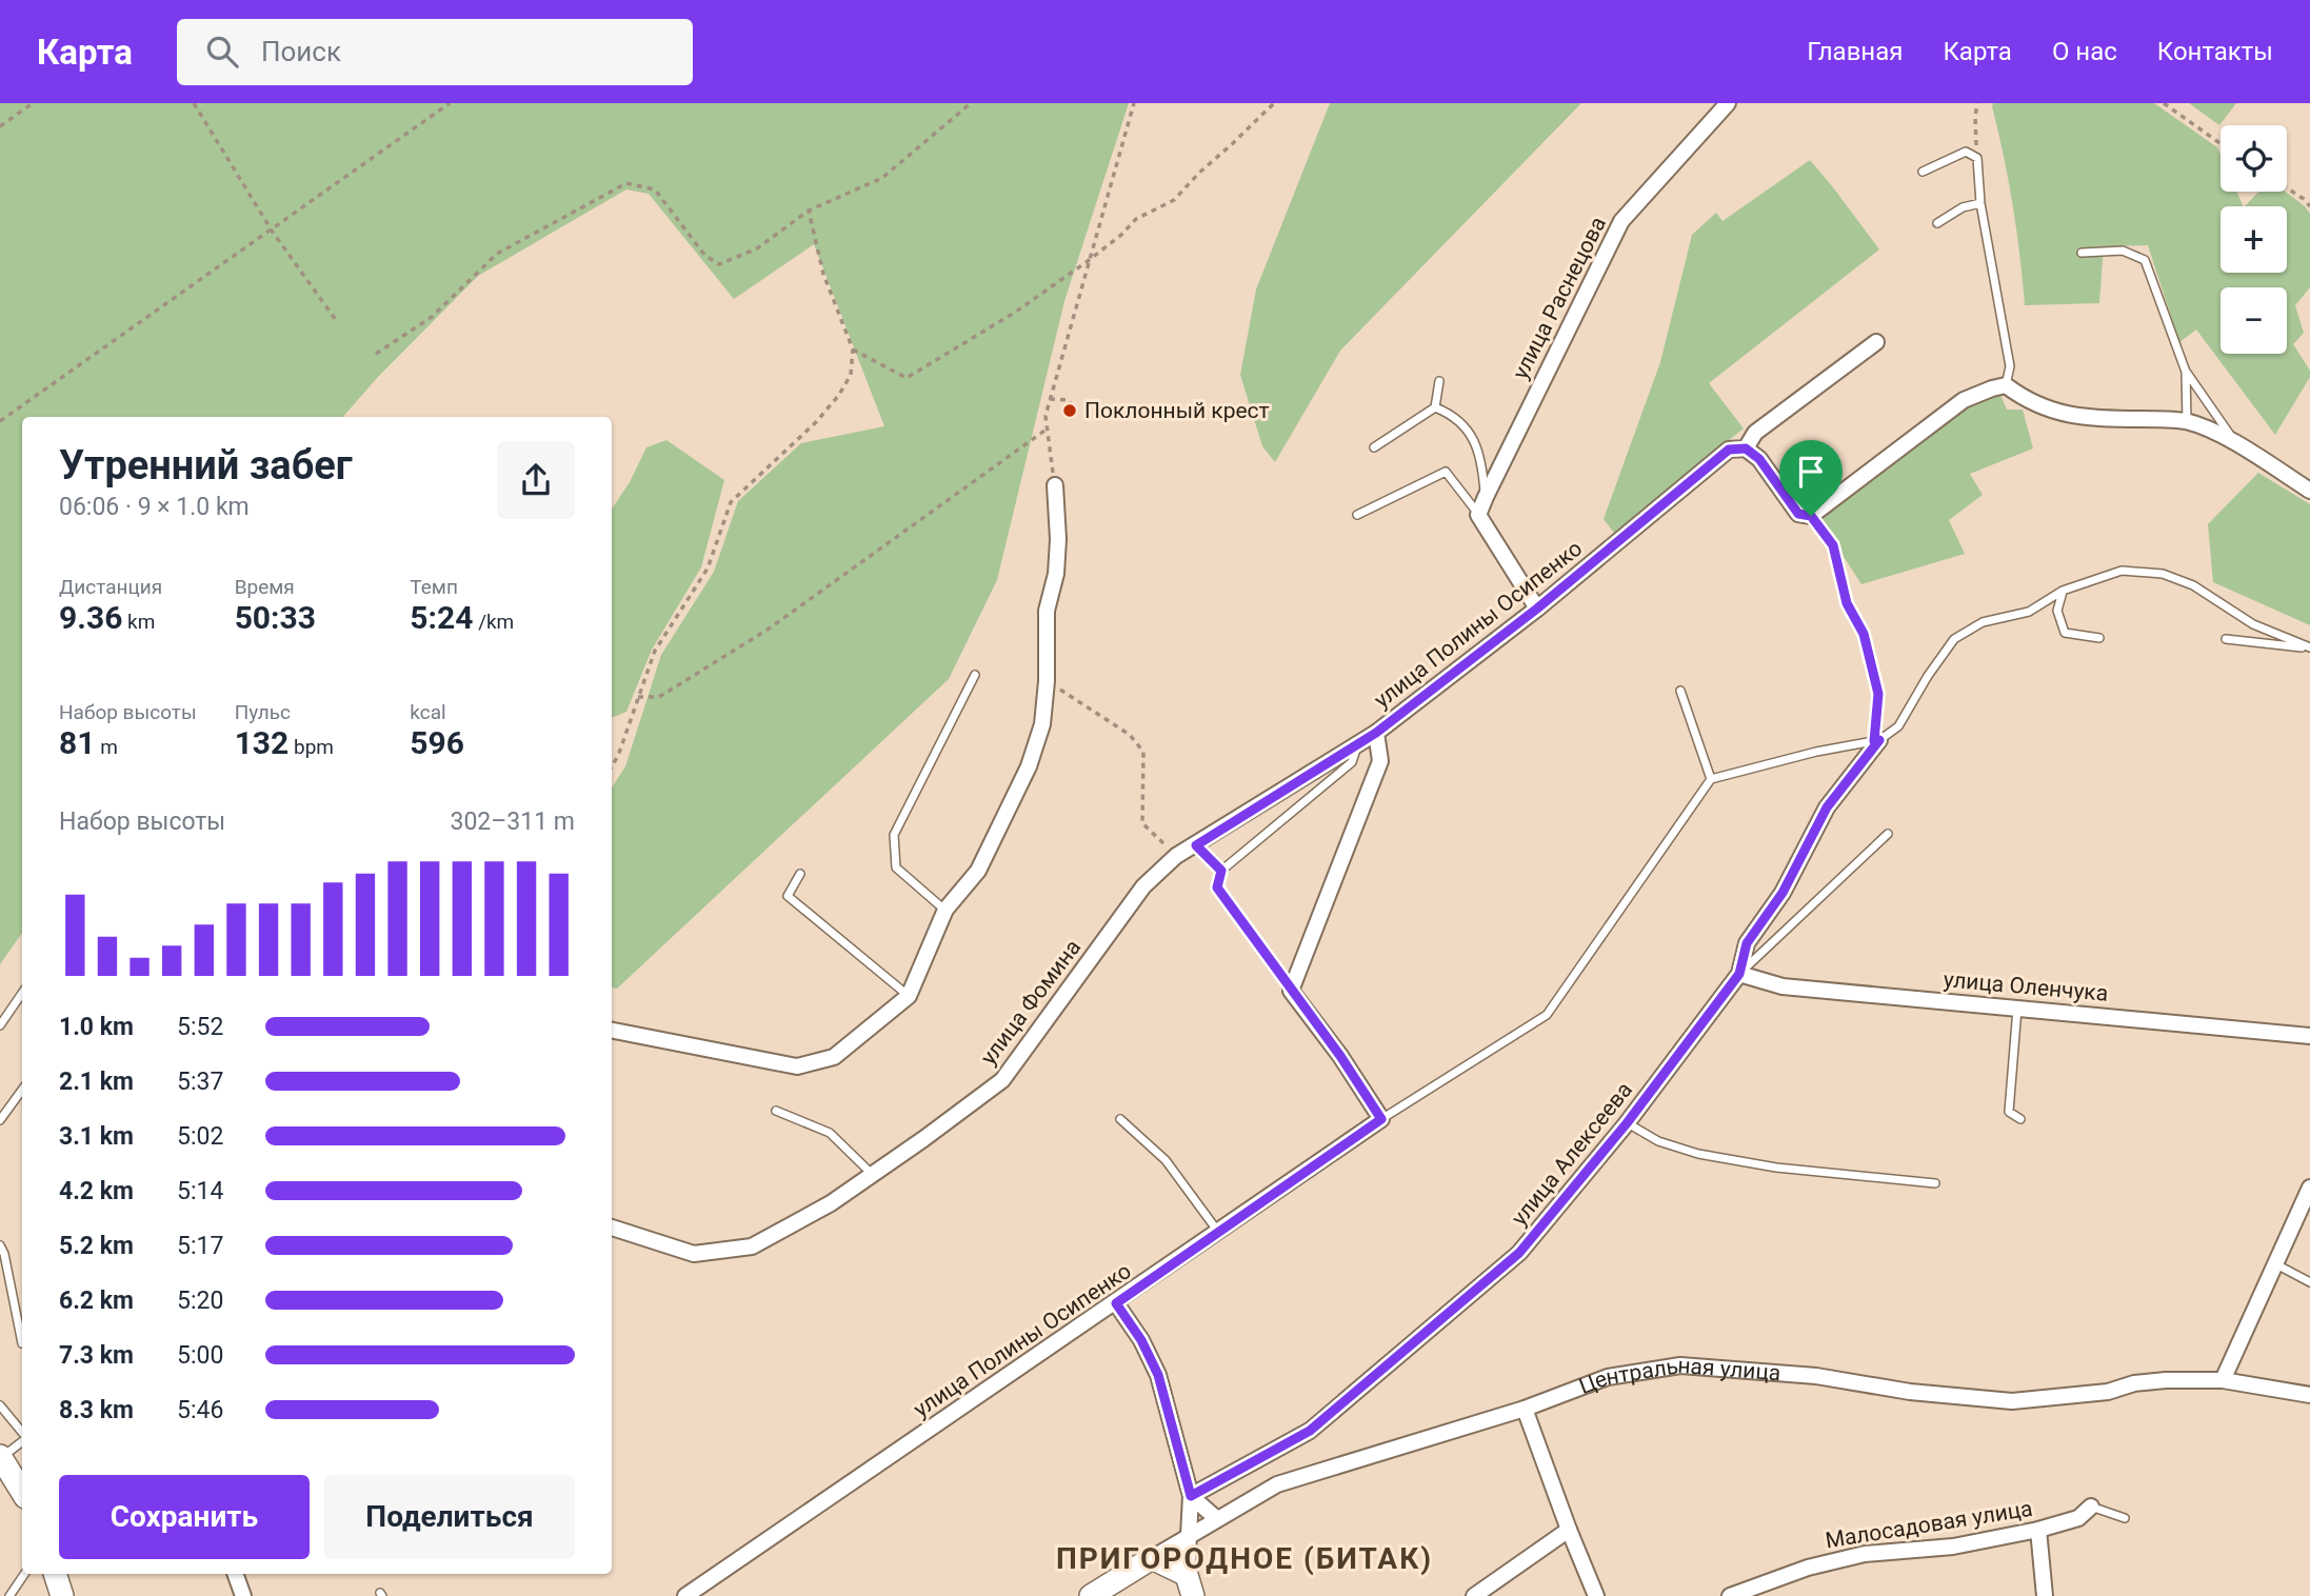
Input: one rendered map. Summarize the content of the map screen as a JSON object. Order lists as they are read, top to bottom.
{
  "streets": {
    "street": [
      "улица Раснецова",
      "улица Полины Осипенко",
      "улица Оленчука",
      "улица Фомина",
      "улица Алексеева",
      "Центральная улица",
      "Малосадовая улица"
    ]
  },
  "crossings": [
    ["улица Полины Осипенко", "улица Фомина"],
    ["улица Оленчука", "улица Алексеева"]
  ],
  "districts": ["ПРИГОРОДНОЕ (БИТАК)"],
  "places": ["Поклонный крест"],
  "page": {
    "header": "Карта",
    "search": "Поиск",
    "nav": [
      "Главная",
      "Карта",
      "О нас",
      "Контакты"
    ],
    "map_buttons": ["+", "−"],
    "heading": ["Утренний забег", "06:06 · 9 × 1.0 km"],
    "stats": [
      ["Дистанция", "9.36 km"],
      ["Время", "50:33"],
      ["Темп", "5:24 /km"],
      ["Набор высоты", "81 m"],
      ["Пульс", "132 bpm"],
      ["kcal", "596"]
    ],
    "chart": ["Набор высоты", "302–311 m"],
    "list": [
      {
        "name": "1.0 km",
        "note": "5:52"
      },
      {
        "name": "2.1 km",
        "note": "5:37"
      },
      {
        "name": "3.1 km",
        "note": "5:02"
      },
      {
        "name": "4.2 km",
        "note": "5:14"
      },
      {
        "name": "5.2 km",
        "note": "5:17"
      },
      {
        "name": "6.2 km",
        "note": "5:20"
      },
      {
        "name": "7.3 km",
        "note": "5:00"
      },
      {
        "name": "8.3 km",
        "note": "5:46"
      }
    ],
    "buttons": ["Сохранить", "Поделиться"]
  }
}
